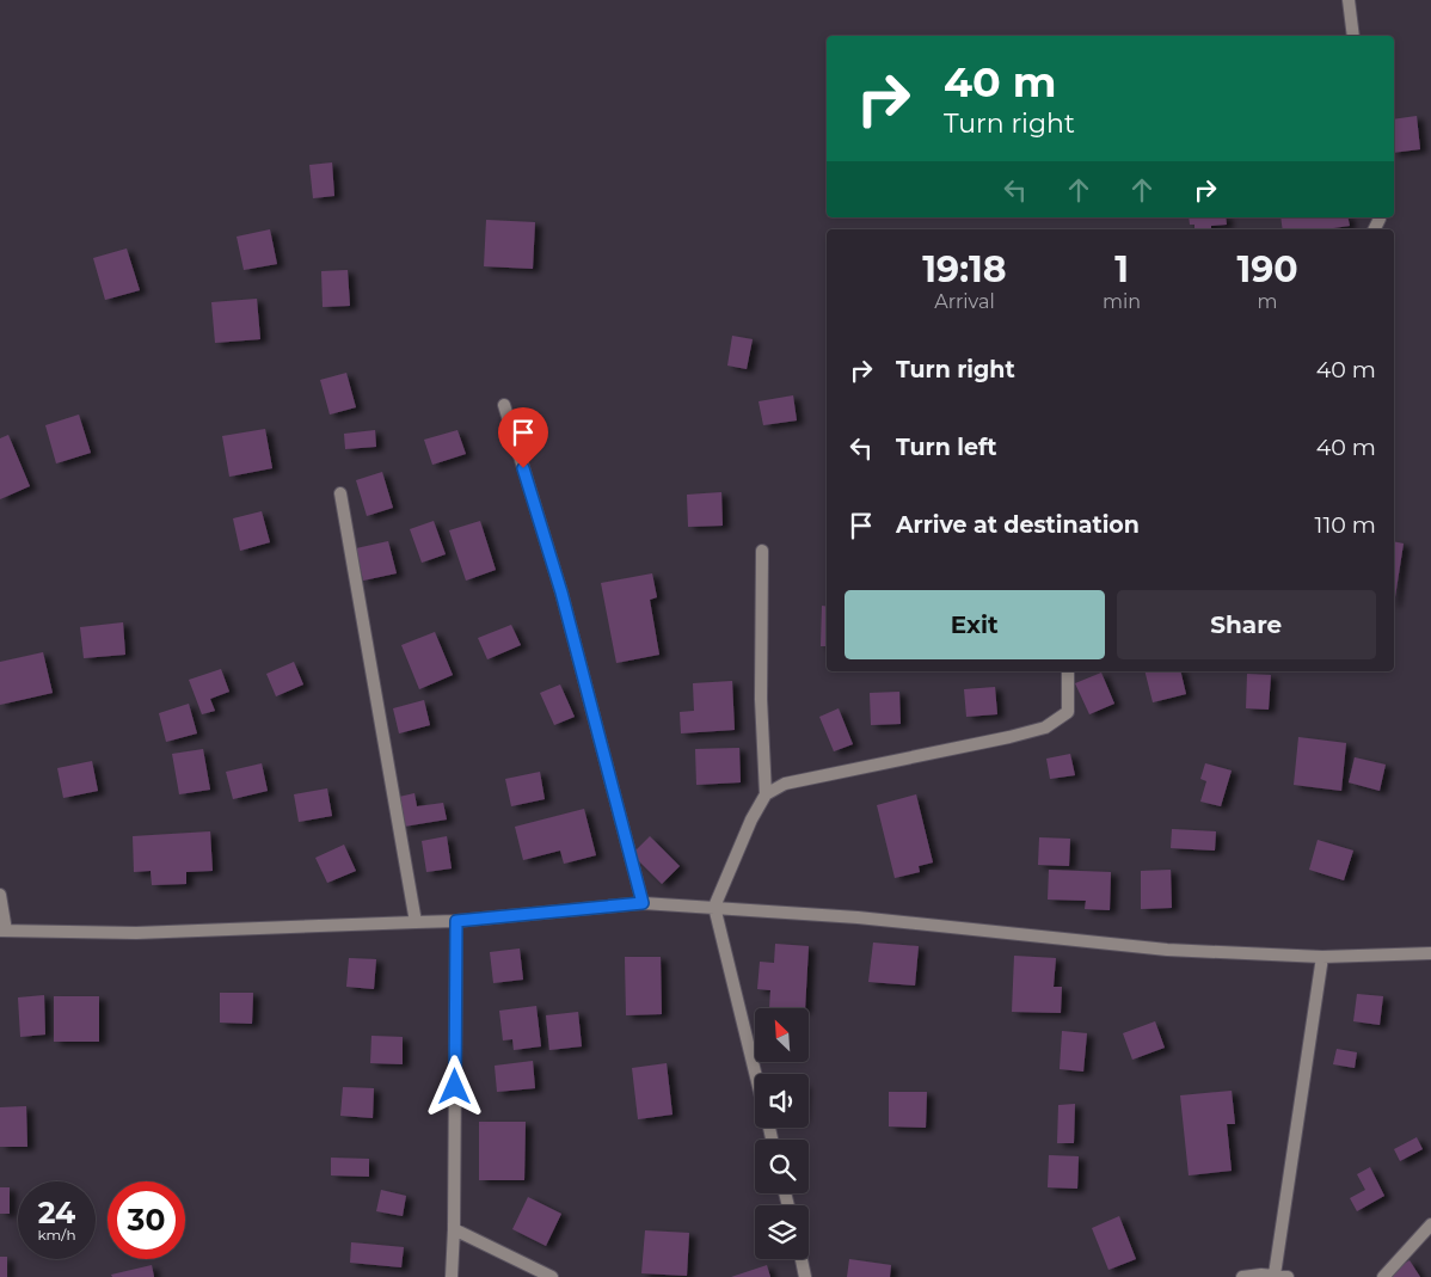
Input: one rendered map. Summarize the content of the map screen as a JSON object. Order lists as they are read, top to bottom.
{
  "north": "top left",
  "page": {
    "turn": ["40 m", "Turn right"],
    "eta": [
      "19:18",
      "Arrival",
      "1",
      "min",
      "190",
      "m"
    ],
    "list": [
      {
        "name": "Turn right",
        "value": "40 m"
      },
      {
        "name": "Turn left",
        "value": "40 m"
      },
      {
        "name": "Arrive at destination",
        "value": "110 m"
      }
    ],
    "buttons": ["Exit", "Share"],
    "speed": "24 km/h",
    "limit": "30"
  }
}
